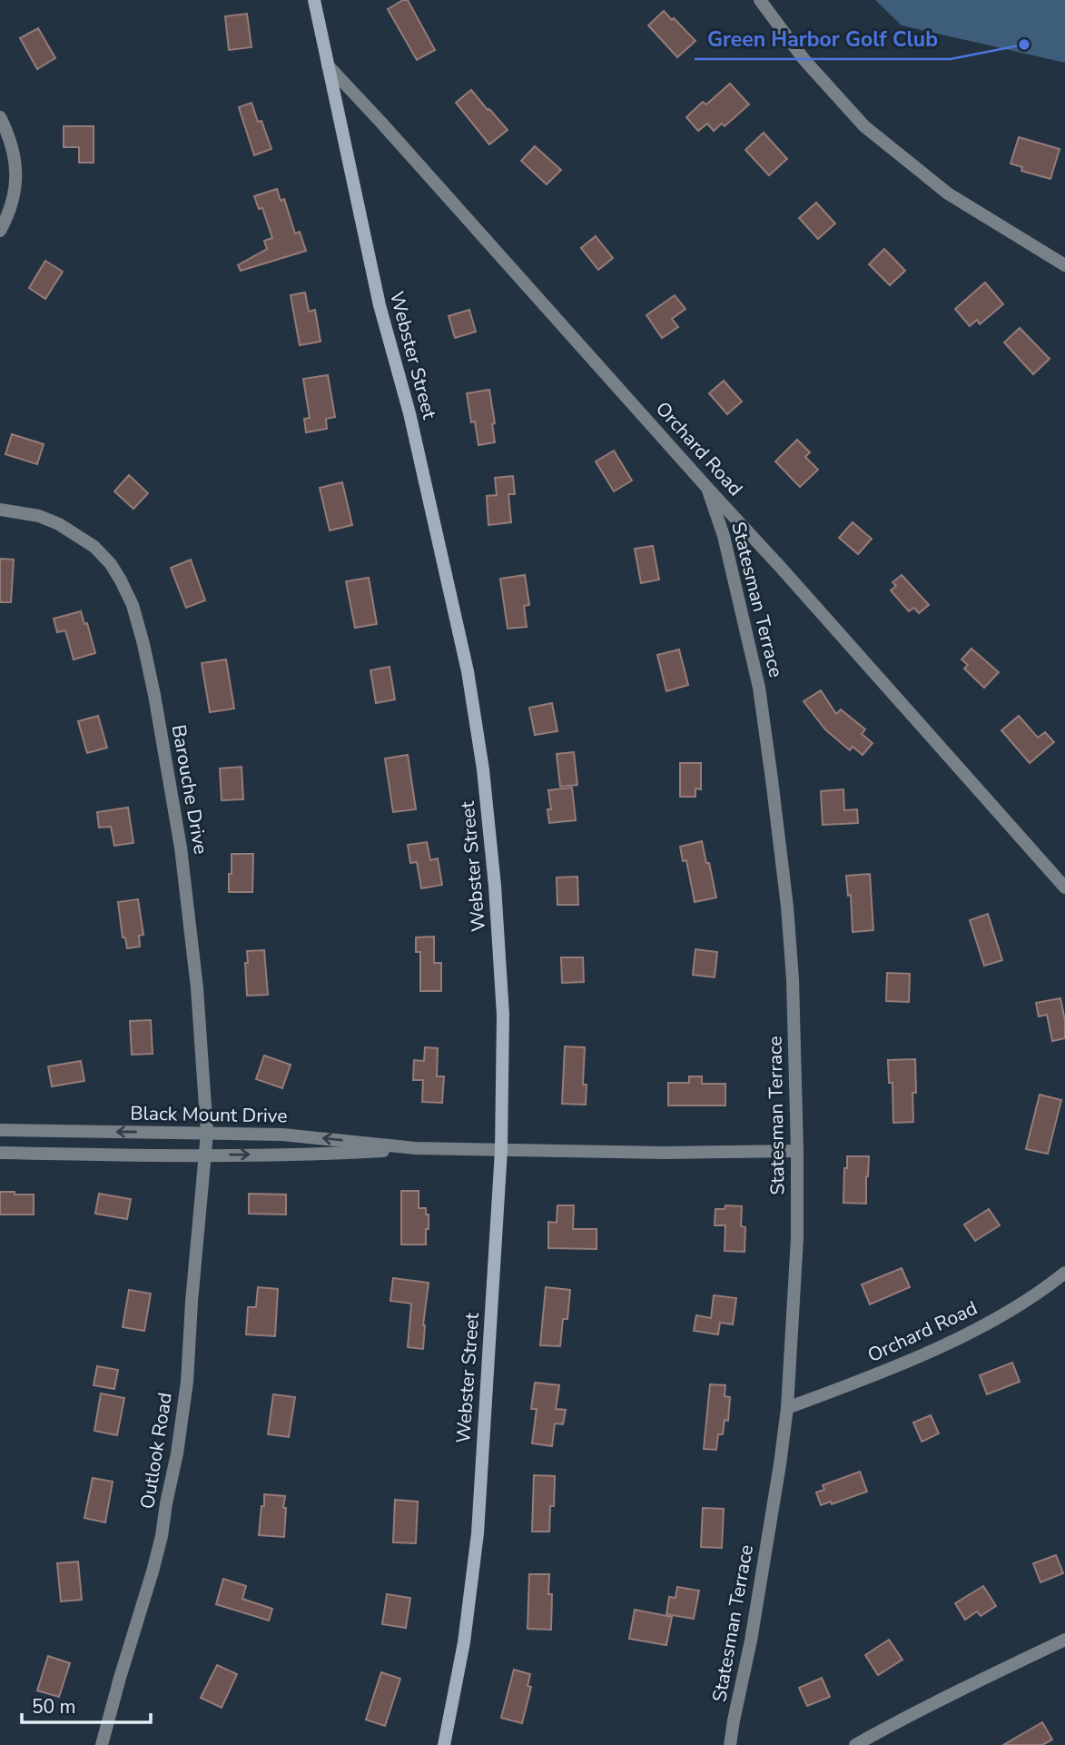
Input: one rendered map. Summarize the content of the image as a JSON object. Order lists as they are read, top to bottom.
{
  "streets": {
    "street": [
      "Webster Street",
      "Orchard Road",
      "Statesman Terrace",
      "Barouche Drive",
      "Black Mount Drive",
      "Outlook Road"
    ]
  },
  "crossings": [
    ["Webster Street", "Orchard Road"],
    ["Webster Street", "Black Mount Drive"],
    ["Orchard Road", "Statesman Terrace"],
    ["Statesman Terrace", "Black Mount Drive"],
    ["Barouche Drive", "Black Mount Drive"],
    ["Barouche Drive", "Outlook Road"],
    ["Black Mount Drive", "Outlook Road"]
  ],
  "places": ["Green Harbor Golf Club"],
  "scale_bar": "50 m"
}
